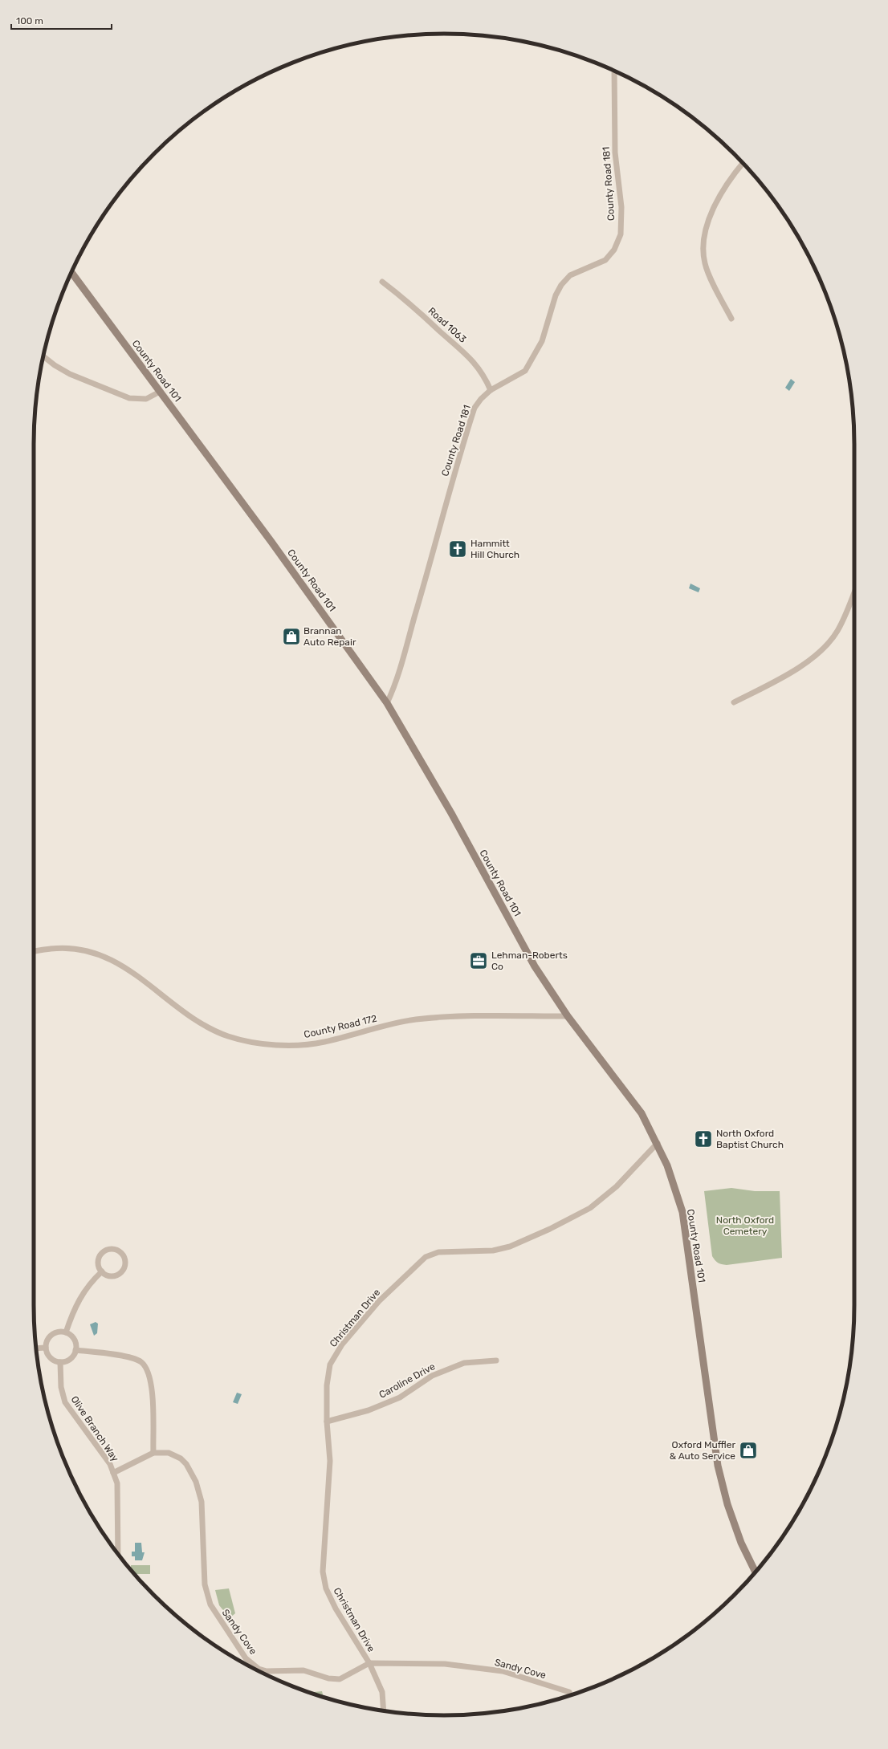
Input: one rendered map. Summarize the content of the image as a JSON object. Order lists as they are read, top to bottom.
{
  "streets": {
    "street": [
      "County Road 181",
      "Road 1063",
      "County Road 101",
      "County Road 172",
      "Christman Drive",
      "Caroline Drive",
      "Olive Branch Way",
      "Sandy Cove"
    ]
  },
  "crossings": [
    ["County Road 181", "Road 1063"],
    ["County Road 181", "County Road 101"],
    ["County Road 101", "County Road 172"],
    ["County Road 101", "Christman Drive"],
    ["Christman Drive", "Caroline Drive"],
    ["Christman Drive", "Sandy Cove"],
    ["Olive Branch Way", "Sandy Cove"]
  ],
  "parks": ["North Oxford Cemetery"],
  "places": {
    "church": ["Hammitt Hill Church", "North Oxford Baptist Church"],
    "shop": ["Brannan Auto Repair", "Oxford Muffler & Auto Service"],
    "office": ["Lehman-Roberts Co"]
  },
  "scale_bar": "100 m"
}
